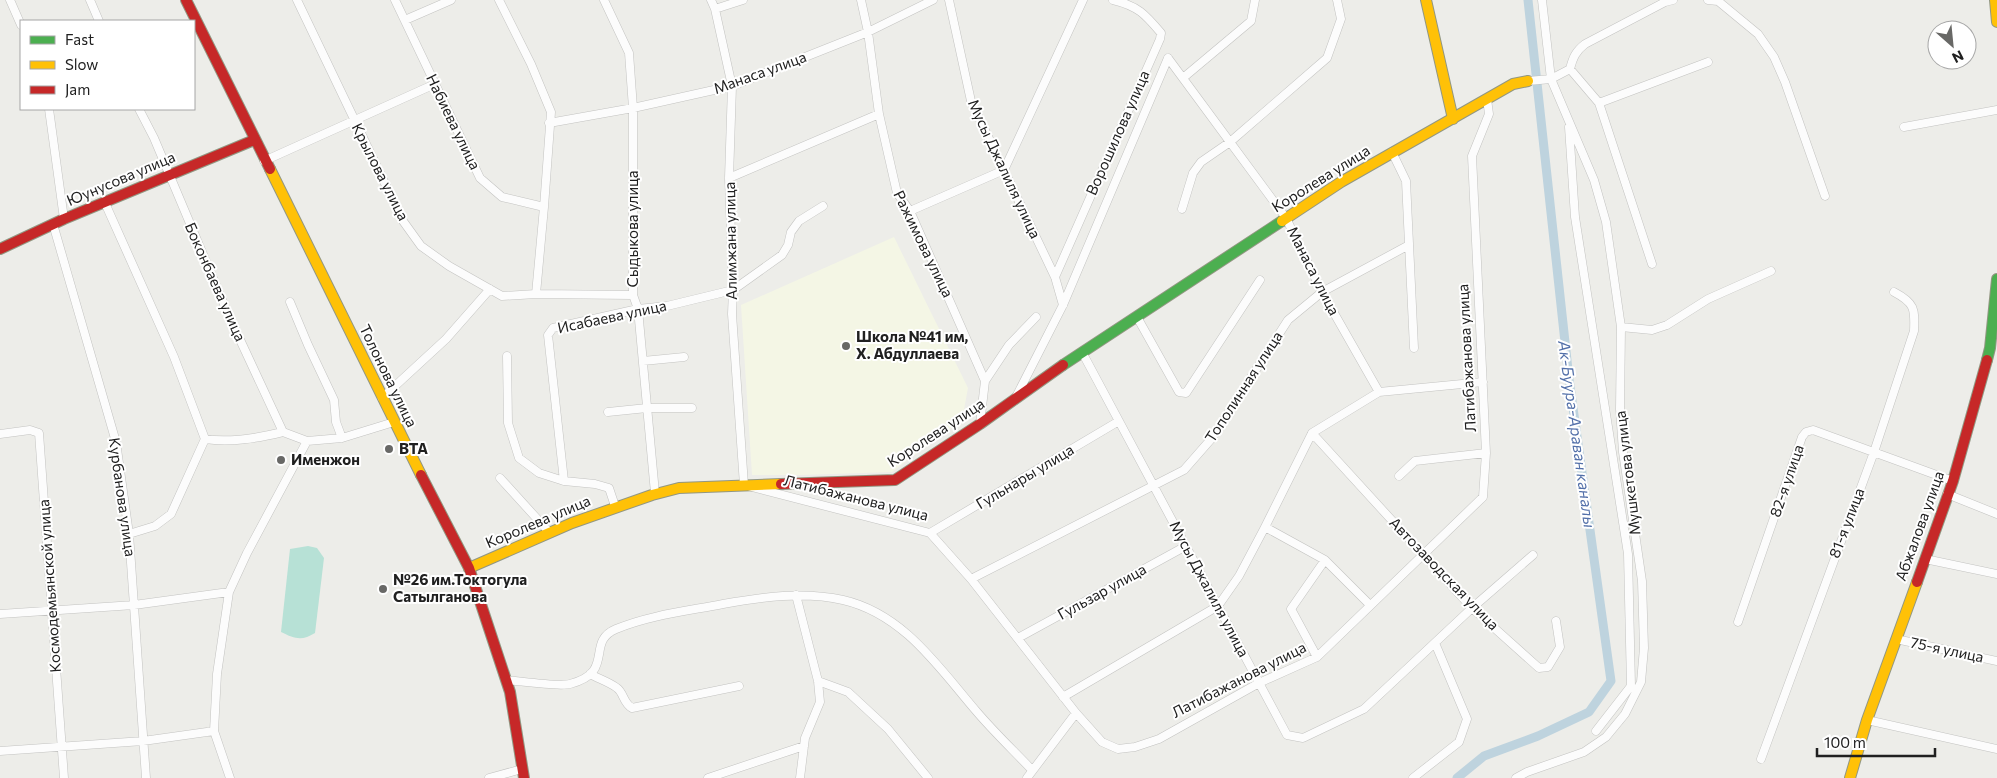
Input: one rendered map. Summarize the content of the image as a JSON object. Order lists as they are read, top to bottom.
{
  "streets": {
    "street": [
      "Манаса улица",
      "Набиева улица",
      "Ворошилова улица",
      "Мусы Джалиля улица",
      "Крылова улица",
      "Юунусова улица",
      "Королева улица",
      "Сыдыкова улица",
      "Алимжана улица",
      "Ражимова улица",
      "Боконбаева улица",
      "Исабаева улица",
      "Латибажанова улица",
      "Толонова улица",
      "Тополинная улица",
      "Мушкетова улица",
      "Гульнары улица",
      "82-я улица",
      "Курбанова улица",
      "81-я улица",
      "Абжалова улица",
      "Автозаводская улица",
      "Космодемьянской улица",
      "Гульзар улица",
      "75-я улица"
    ]
  },
  "crossings": [
    ["Манаса улица", "Ворошилова улица"],
    ["Манаса улица", "Королева улица"],
    ["Манаса улица", "Сыдыкова улица"],
    ["Манаса улица", "Алимжана улица"],
    ["Манаса улица", "Ражимова улица"],
    ["Манаса улица", "Тополинная улица"],
    ["Ворошилова улица", "Мусы Джалиля улица"],
    ["Ворошилова улица", "Королева улица"],
    ["Мусы Джалиля улица", "Королева улица"],
    ["Мусы Джалиля улица", "Латибажанова улица"],
    ["Мусы Джалиля улица", "Тополинная улица"],
    ["Мусы Джалиля улица", "Гульнары улица"],
    ["Мусы Джалиля улица", "Автозаводская улица"],
    ["Мусы Джалиля улица", "Гульзар улица"],
    ["Крылова улица", "Сыдыкова улица"],
    ["Юунусова улица", "Боконбаева улица"],
    ["Юунусова улица", "Толонова улица"],
    ["Юунусова улица", "Курбанова улица"],
    ["Королева улица", "Сыдыкова улица"],
    ["Королева улица", "Алимжана улица"],
    ["Королева улица", "Латибажанова улица"],
    ["Королева улица", "Толонова улица"],
    ["Сыдыкова улица", "Исабаева улица"],
    ["Алимжана улица", "Исабаева улица"],
    ["Алимжана улица", "Латибажанова улица"],
    ["Латибажанова улица", "Тополинная улица"],
    ["Латибажанова улица", "Гульнары улица"],
    ["Латибажанова улица", "Автозаводская улица"],
    ["Латибажанова улица", "Гульзар улица"],
    ["82-я улица", "81-я улица"],
    ["82-я улица", "Абжалова улица"],
    ["Абжалова улица", "75-я улица"]
  ],
  "water": ["Ак-Буура-Араван каналы"],
  "places": [
    "Школа №41 им, Х. Абдуллаева",
    "BTA",
    "Именжон",
    "№26 им.Токтогула Сатылганова"
  ],
  "legend": ["Fast", "Slow", "Jam"],
  "scale_bar": "100 m",
  "north": "bottom right"
}
